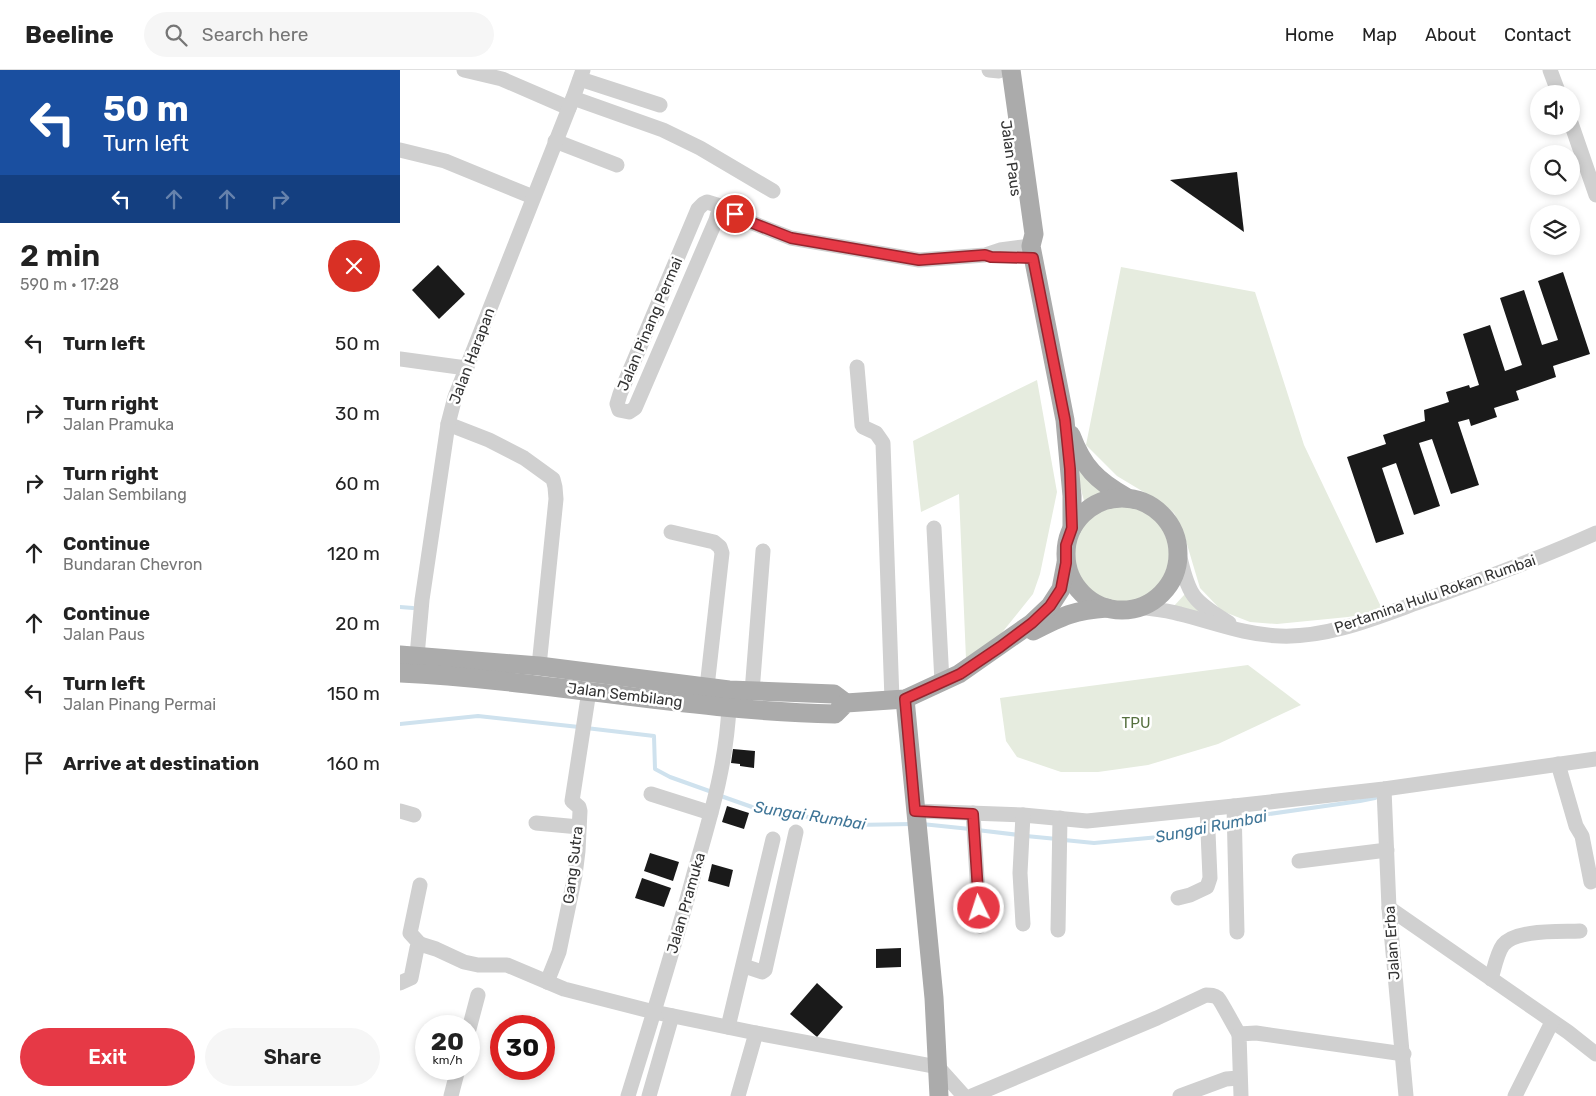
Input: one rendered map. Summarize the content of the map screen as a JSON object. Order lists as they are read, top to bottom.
{
  "streets": {
    "main road": ["Jalan Paus", "Jalan Sembilang"],
    "street": [
      "Jalan Pinang Permai",
      "Jalan Harapan",
      "Pertamina Hulu Rokan Rumbai",
      "Gang Sutra",
      "Jalan Pramuka",
      "Jalan Erba"
    ]
  },
  "crossings": [
    ["Jalan Paus", "Pertamina Hulu Rokan Rumbai"],
    ["Jalan Paus", "Jalan Sembilang"],
    ["Jalan Harapan", "Jalan Sembilang"],
    ["Pertamina Hulu Rokan Rumbai", "Jalan Sembilang"],
    ["Jalan Sembilang", "Gang Sutra"],
    ["Jalan Sembilang", "Jalan Pramuka"]
  ],
  "water": ["Sungai Rumbai"],
  "parks": ["TPU"],
  "page": {
    "header": "Beeline",
    "search": "Search here",
    "nav": [
      "Home",
      "Map",
      "About",
      "Contact"
    ],
    "turn": ["50 m", "Turn left"],
    "heading": ["2 min", "590 m · 17:28"],
    "list": [
      {
        "name": "Turn left",
        "value": "50 m"
      },
      {
        "name": "Turn right",
        "note": "Jalan Pramuka",
        "value": "30 m"
      },
      {
        "name": "Turn right",
        "note": "Jalan Sembilang",
        "value": "60 m"
      },
      {
        "name": "Continue",
        "note": "Bundaran Chevron",
        "value": "120 m"
      },
      {
        "name": "Continue",
        "note": "Jalan Paus",
        "value": "20 m"
      },
      {
        "name": "Turn left",
        "note": "Jalan Pinang Permai",
        "value": "150 m"
      },
      {
        "name": "Arrive at destination",
        "value": "160 m"
      }
    ],
    "speed": "20 km/h",
    "limit": "30",
    "buttons": ["Exit", "Share"]
  }
}
